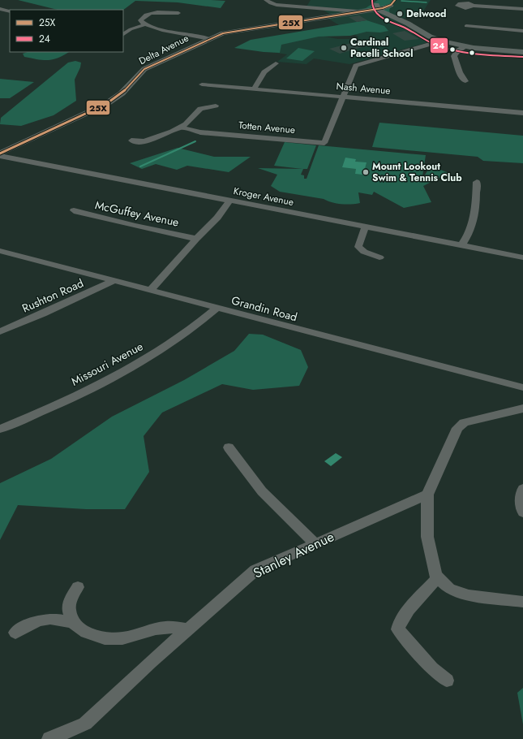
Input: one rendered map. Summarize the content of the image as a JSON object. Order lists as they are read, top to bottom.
{
  "streets": {
    "main road": ["Delta Avenue"],
    "street": [
      "Nash Avenue",
      "Totten Avenue",
      "Kroger Avenue",
      "McGuffey Avenue",
      "Rushton Road",
      "Grandin Road",
      "Missouri Avenue",
      "Stanley Avenue"
    ]
  },
  "crossings": [
    ["Nash Avenue", "Totten Avenue"],
    ["Rushton Road", "Grandin Road"],
    ["Grandin Road", "Missouri Avenue"]
  ],
  "places": ["Delwood", "Cardinal Pacelli School", "Mount Lookout Swim & Tennis Club"],
  "lines": ["transit line 25X", "transit line 24"],
  "legend": ["25X", "24"]
}
